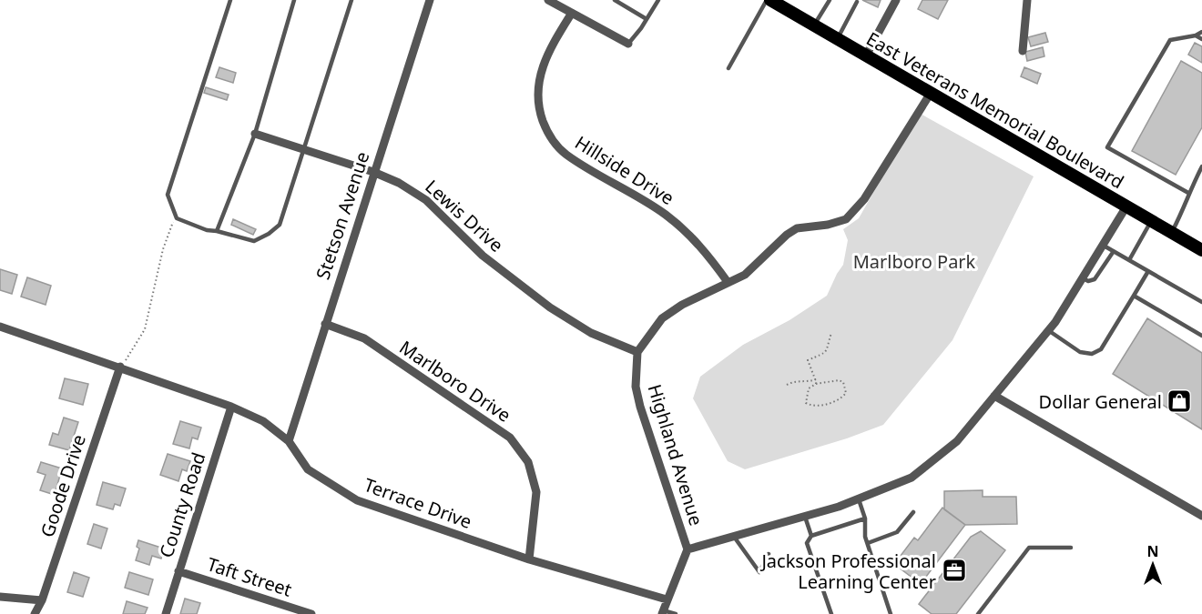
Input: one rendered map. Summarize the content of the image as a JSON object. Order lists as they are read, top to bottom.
{
  "streets": {
    "main road": ["East Veterans Memorial Boulevard"],
    "street": [
      "Hillside Drive",
      "Stetson Avenue",
      "Lewis Drive",
      "Marlboro Drive",
      "Highland Avenue",
      "Goode Drive",
      "Terrace Drive",
      "County Road",
      "Taft Street"
    ]
  },
  "crossings": [
    ["Stetson Avenue", "Lewis Drive"],
    ["Stetson Avenue", "Marlboro Drive"],
    ["Stetson Avenue", "Terrace Drive"],
    ["Lewis Drive", "Highland Avenue"],
    ["Marlboro Drive", "Terrace Drive"],
    ["Goode Drive", "Terrace Drive"],
    ["Terrace Drive", "County Road"],
    ["County Road", "Taft Street"]
  ],
  "parks": ["Marlboro Park"],
  "places": {
    "shop": ["Dollar General"],
    "office": ["Jackson Professional Learning Center"]
  },
  "north": "top"
}
